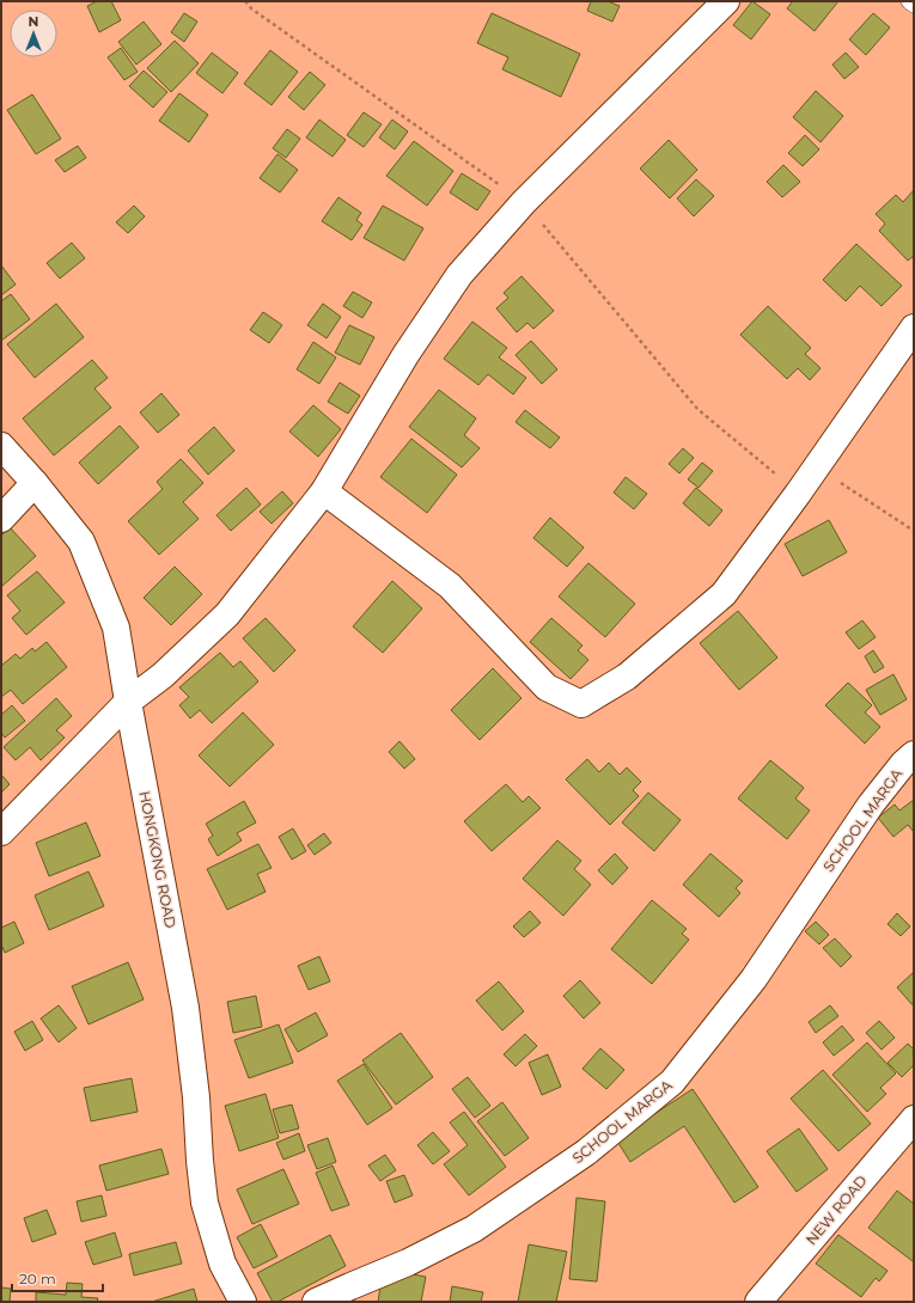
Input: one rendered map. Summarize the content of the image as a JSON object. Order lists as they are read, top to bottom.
{
  "streets": {
    "street": ["SCHOOL MARGA", "HONGKONG ROAD", "NEW ROAD"]
  },
  "scale_bar": "20 m",
  "north": "top"
}
